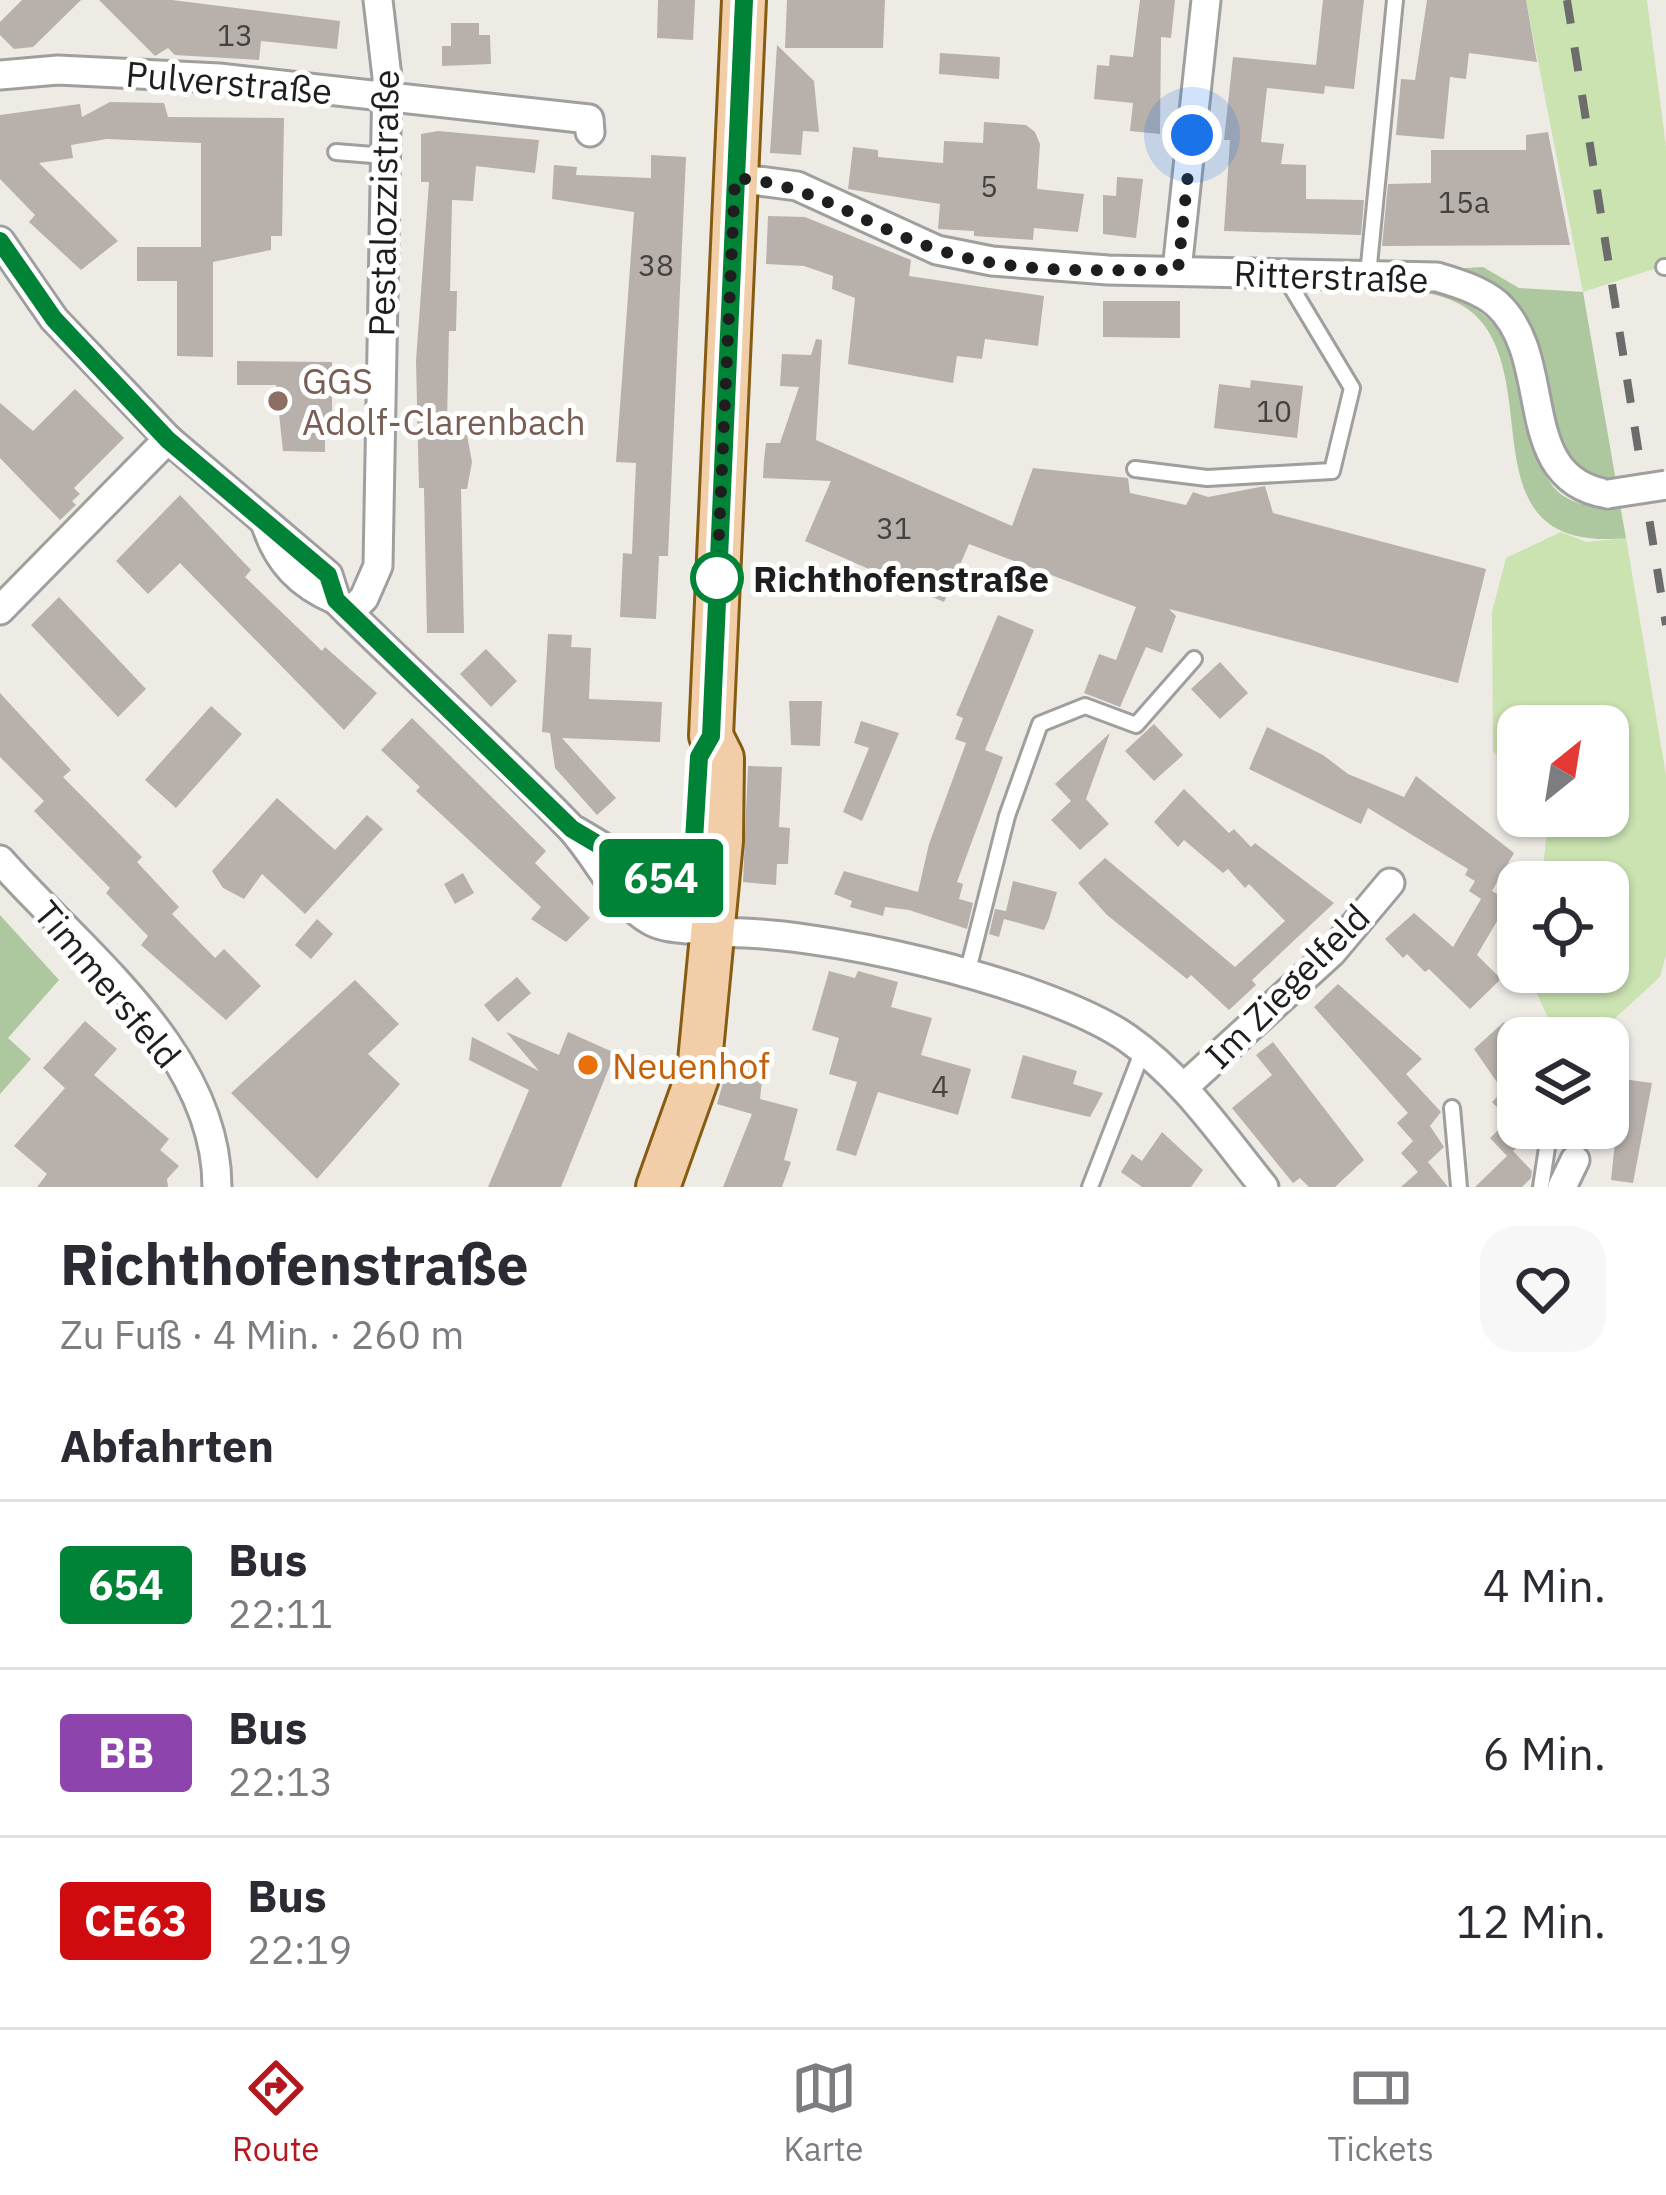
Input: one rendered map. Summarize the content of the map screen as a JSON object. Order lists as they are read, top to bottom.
{
  "streets": {
    "street": [
      "Pulverstraße",
      "Pestalozzistraße",
      "Ritterstraße",
      "Timmersfeld",
      "Im Ziegelfeld"
    ]
  },
  "crossings": [
    ["Pulverstraße", "Pestalozzistraße"]
  ],
  "places": ["GGS Adolf-Clarenbach", "Richthofenstraße", "Neuenhof"],
  "lines": ["bus line 654"],
  "house_numbers": [
    "13",
    "5",
    "15a",
    "38",
    "10",
    "31",
    "4"
  ],
  "north": "top right",
  "page": {
    "on_map": "654",
    "heading": [
      ["Richthofenstraße", "Zu Fuß · 4 Min. · 260 m"],
      "Abfahrten"
    ],
    "list": [
      {
        "mark": "654",
        "name": "Bus",
        "note": "22:11",
        "value": "4 Min."
      },
      {
        "mark": "BB",
        "name": "Bus",
        "note": "22:13",
        "value": "6 Min."
      },
      {
        "mark": "CE63",
        "name": "Bus",
        "note": "22:19",
        "value": "12 Min."
      }
    ],
    "tabs": ["Route", "Karte", "Tickets"]
  }
}
